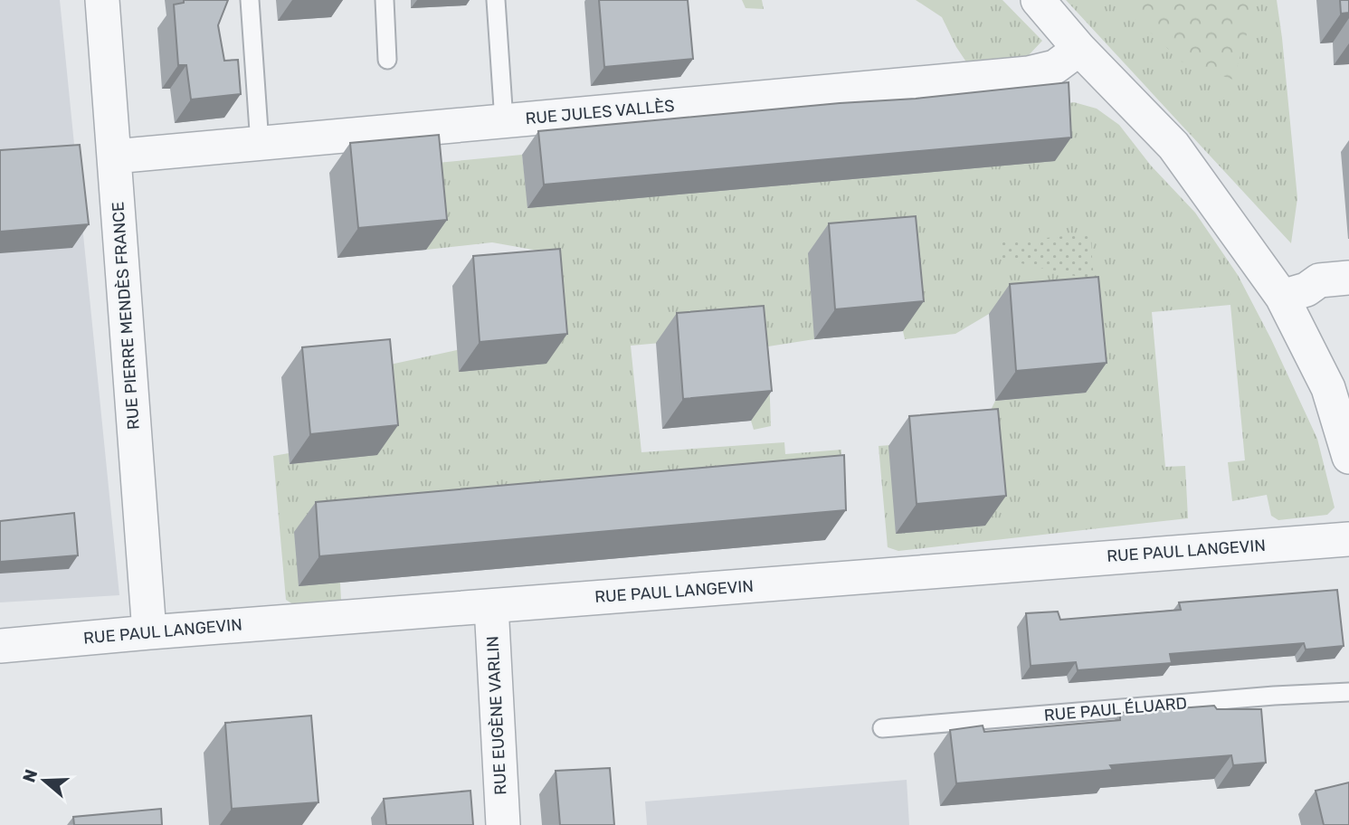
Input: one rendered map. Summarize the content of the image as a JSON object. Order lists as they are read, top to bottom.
{
  "streets": {
    "street": [
      "RUE JULES VALLÈS",
      "RUE PIERRE MENDÈS FRANCE",
      "RUE PAUL LANGEVIN",
      "RUE EUGÈNE VARLIN"
    ],
    "lane": ["RUE PAUL ÉLUARD"]
  },
  "crossings": [
    ["RUE JULES VALLÈS", "RUE PIERRE MENDÈS FRANCE"],
    ["RUE PIERRE MENDÈS FRANCE", "RUE PAUL LANGEVIN"],
    ["RUE PAUL LANGEVIN", "RUE EUGÈNE VARLIN"]
  ],
  "north": "left"
}
